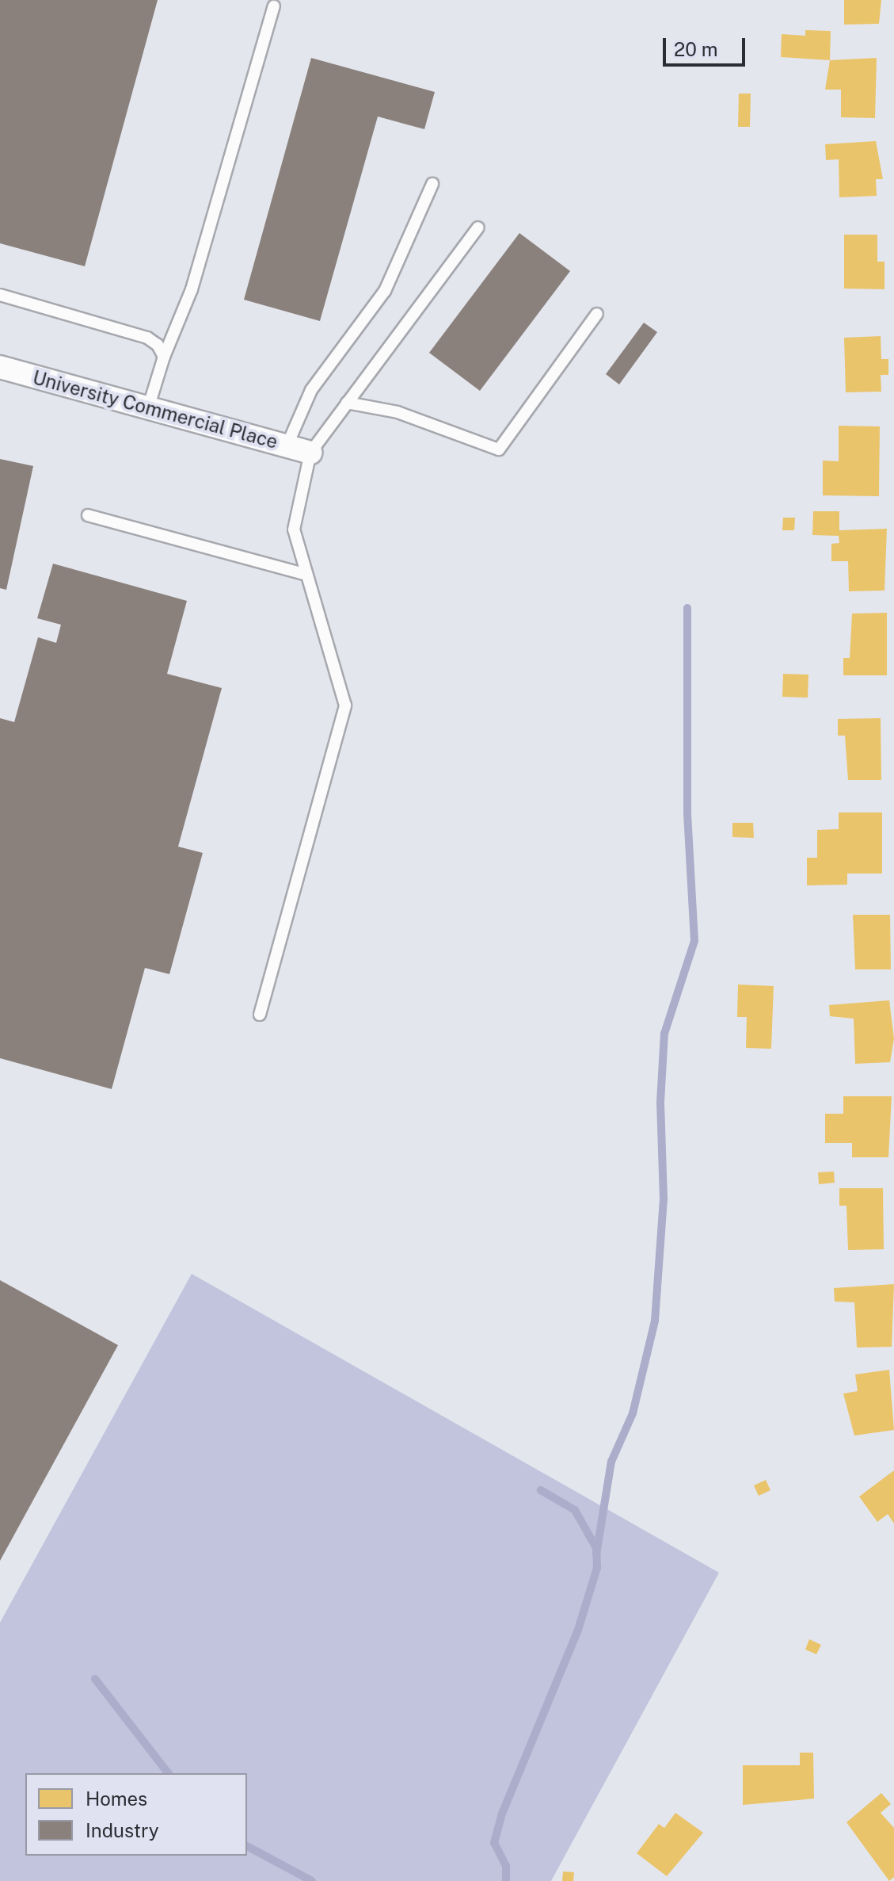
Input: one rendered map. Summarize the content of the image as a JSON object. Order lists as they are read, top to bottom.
{
  "streets": {
    "street": ["University Commercial Place"]
  },
  "legend": ["Homes", "Industry"],
  "scale_bar": "20 m"
}
